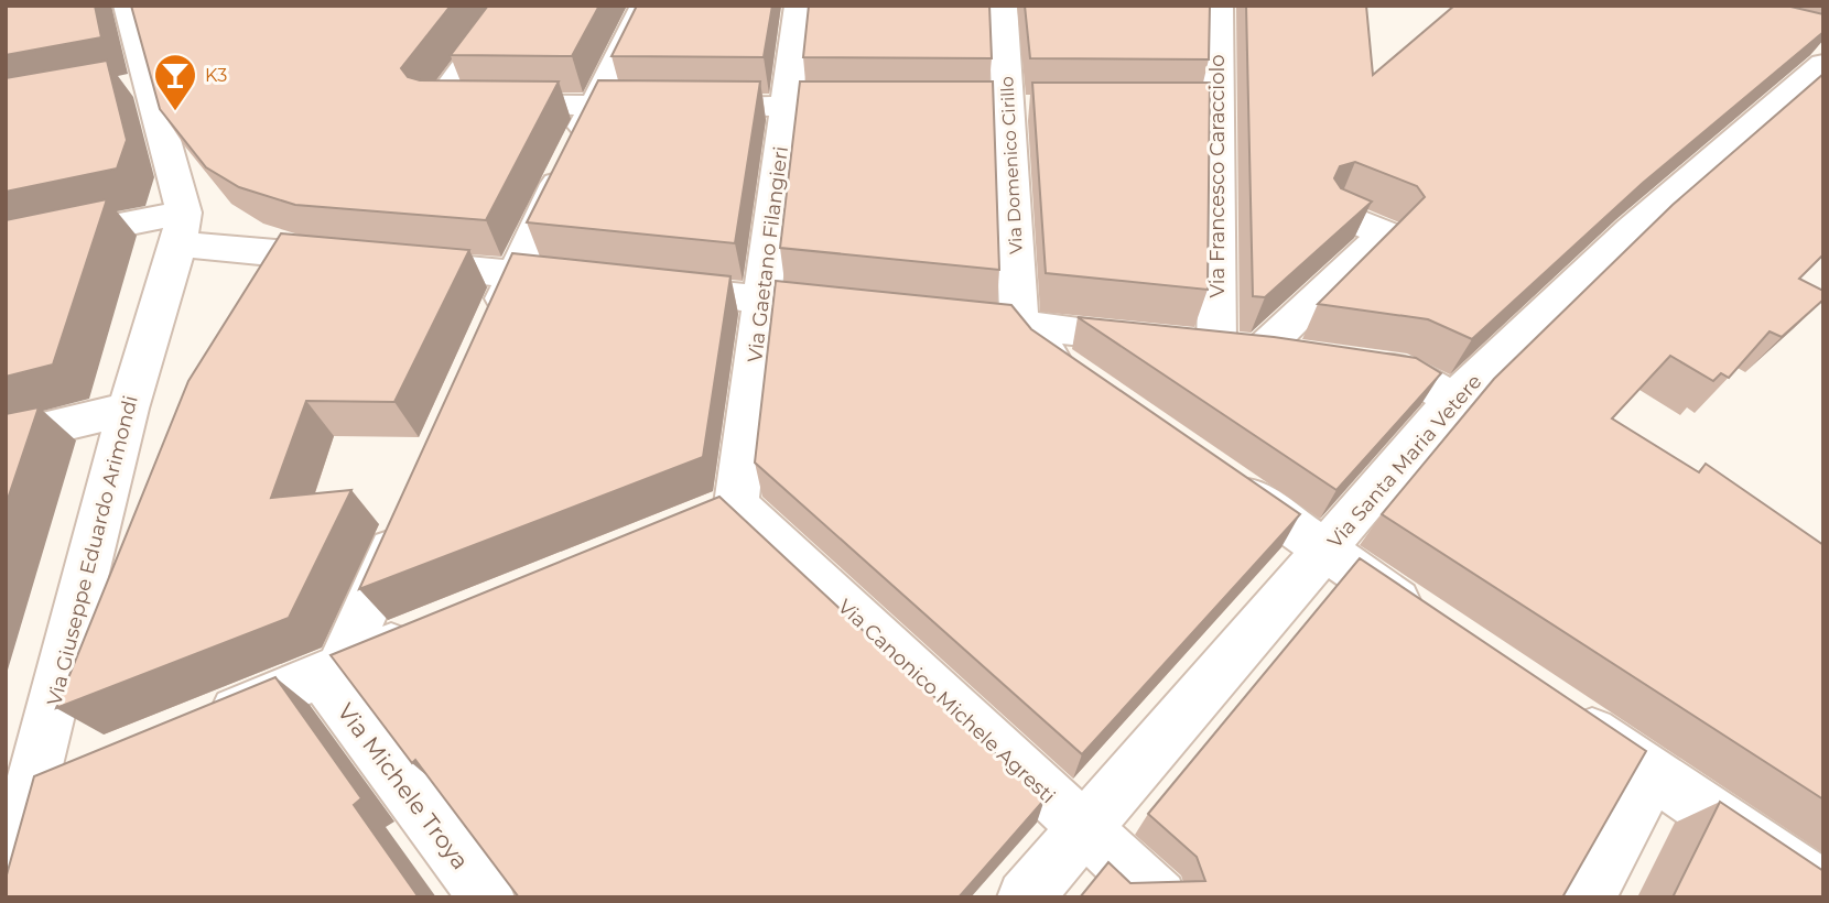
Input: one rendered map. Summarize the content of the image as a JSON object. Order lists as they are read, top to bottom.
{
  "streets": {
    "street": [
      "Via Domenico Cirillo",
      "Via Francesco Caracciolo",
      "Via Gaetano Filangieri",
      "Via Santa Maria Vetere",
      "Via Giuseppe Eduardo Arimondi",
      "Via Canonico Michele Agresti",
      "Via Michele Troya"
    ]
  },
  "crossings": [
    ["Via Gaetano Filangieri", "Via Canonico Michele Agresti"],
    ["Via Santa Maria Vetere", "Via Canonico Michele Agresti"]
  ],
  "places": {
    "bar": ["K3"]
  }
}
